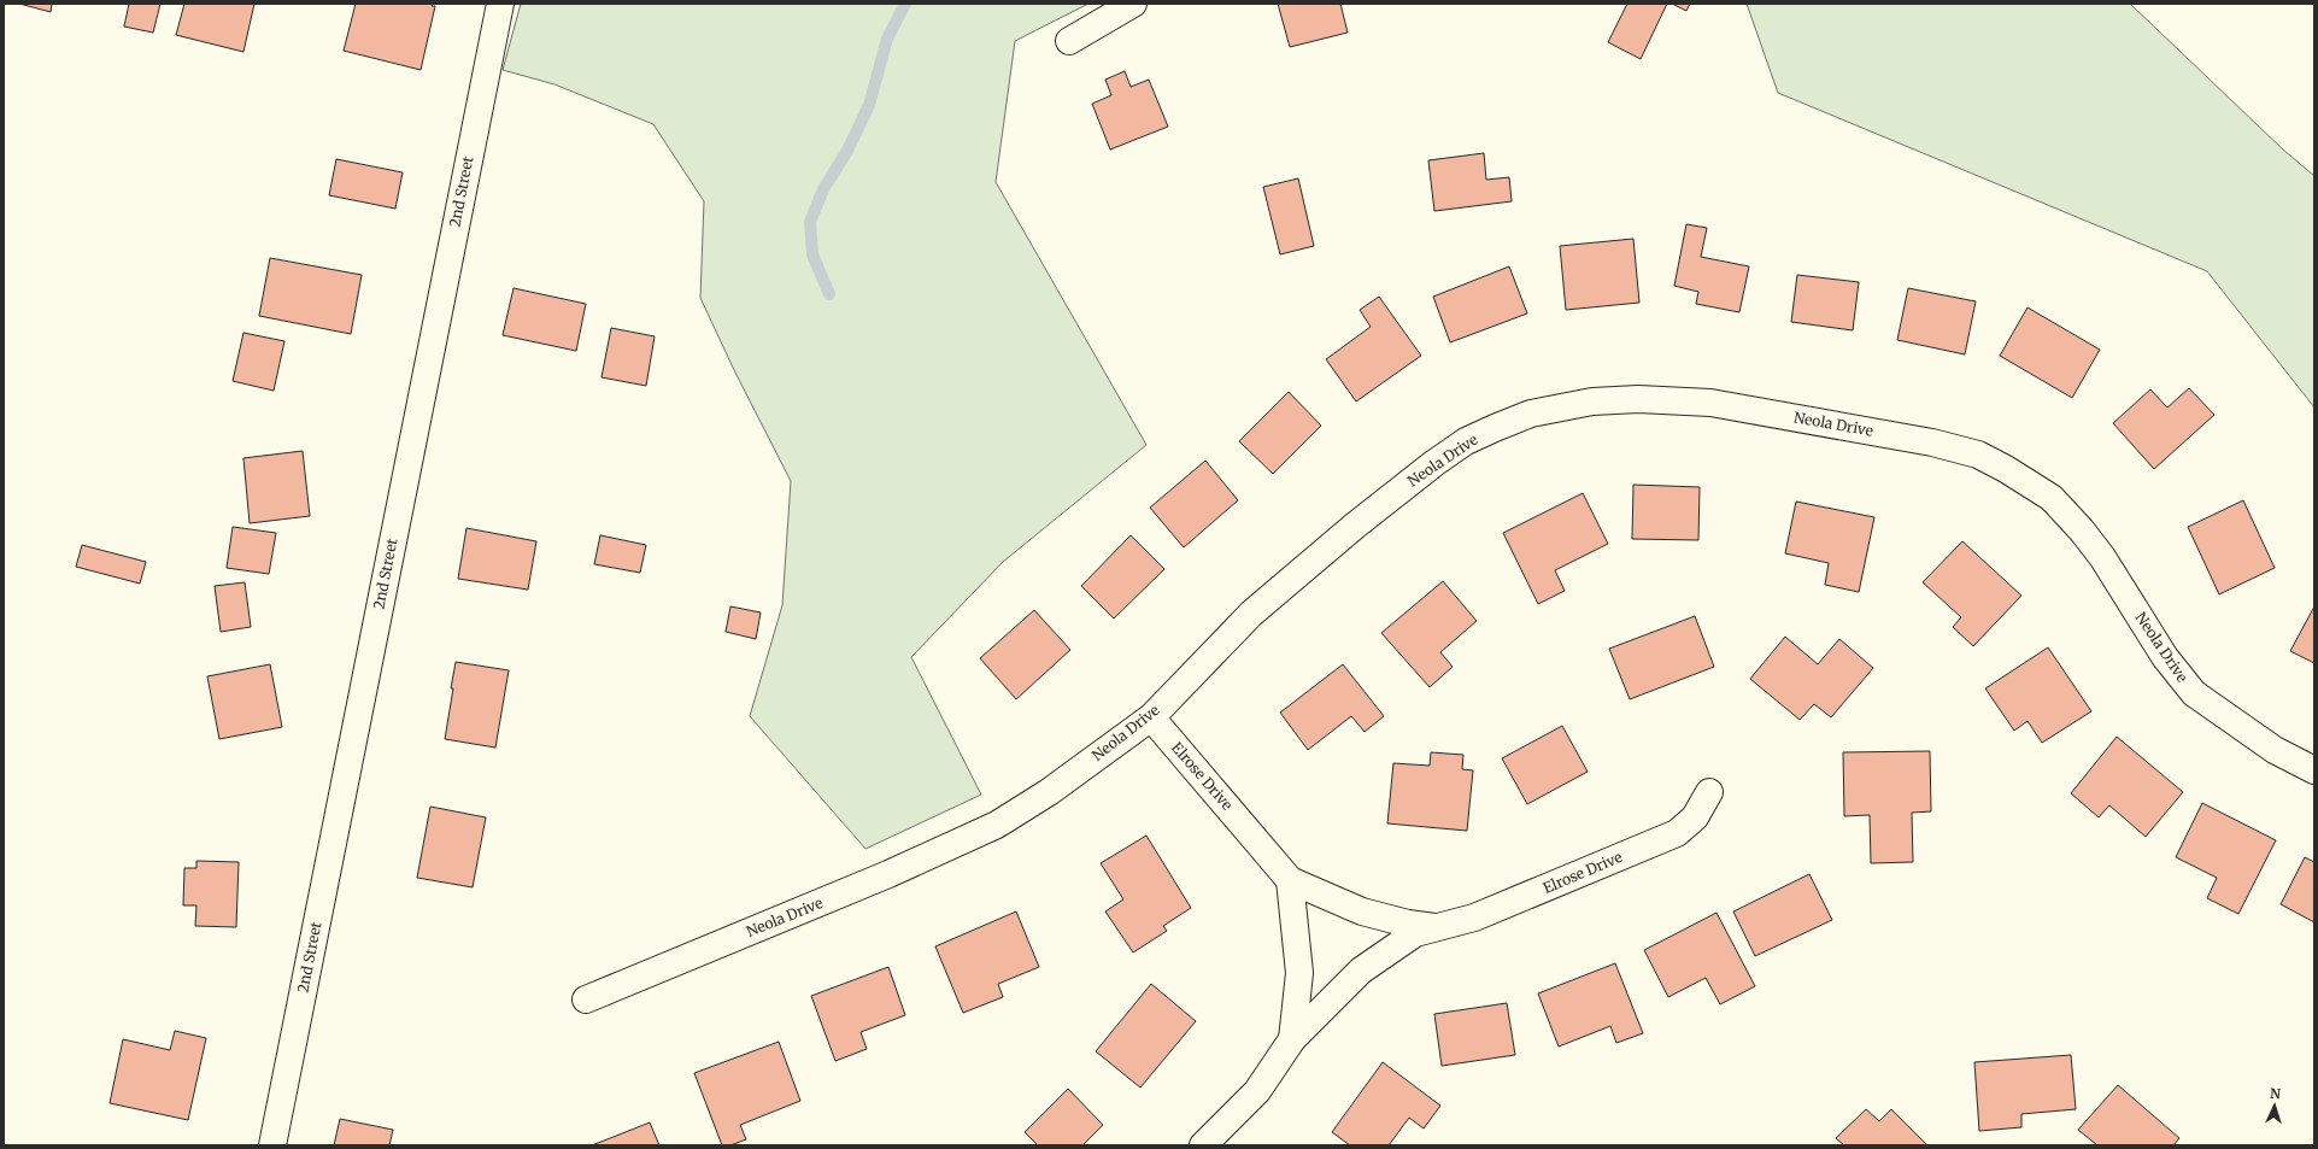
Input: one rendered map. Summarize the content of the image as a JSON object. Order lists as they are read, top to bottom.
{
  "streets": {
    "street": ["2nd Street", "Neola Drive", "Elrose Drive"]
  },
  "crossings": [
    ["Neola Drive", "Elrose Drive"]
  ],
  "north": "top"
}
